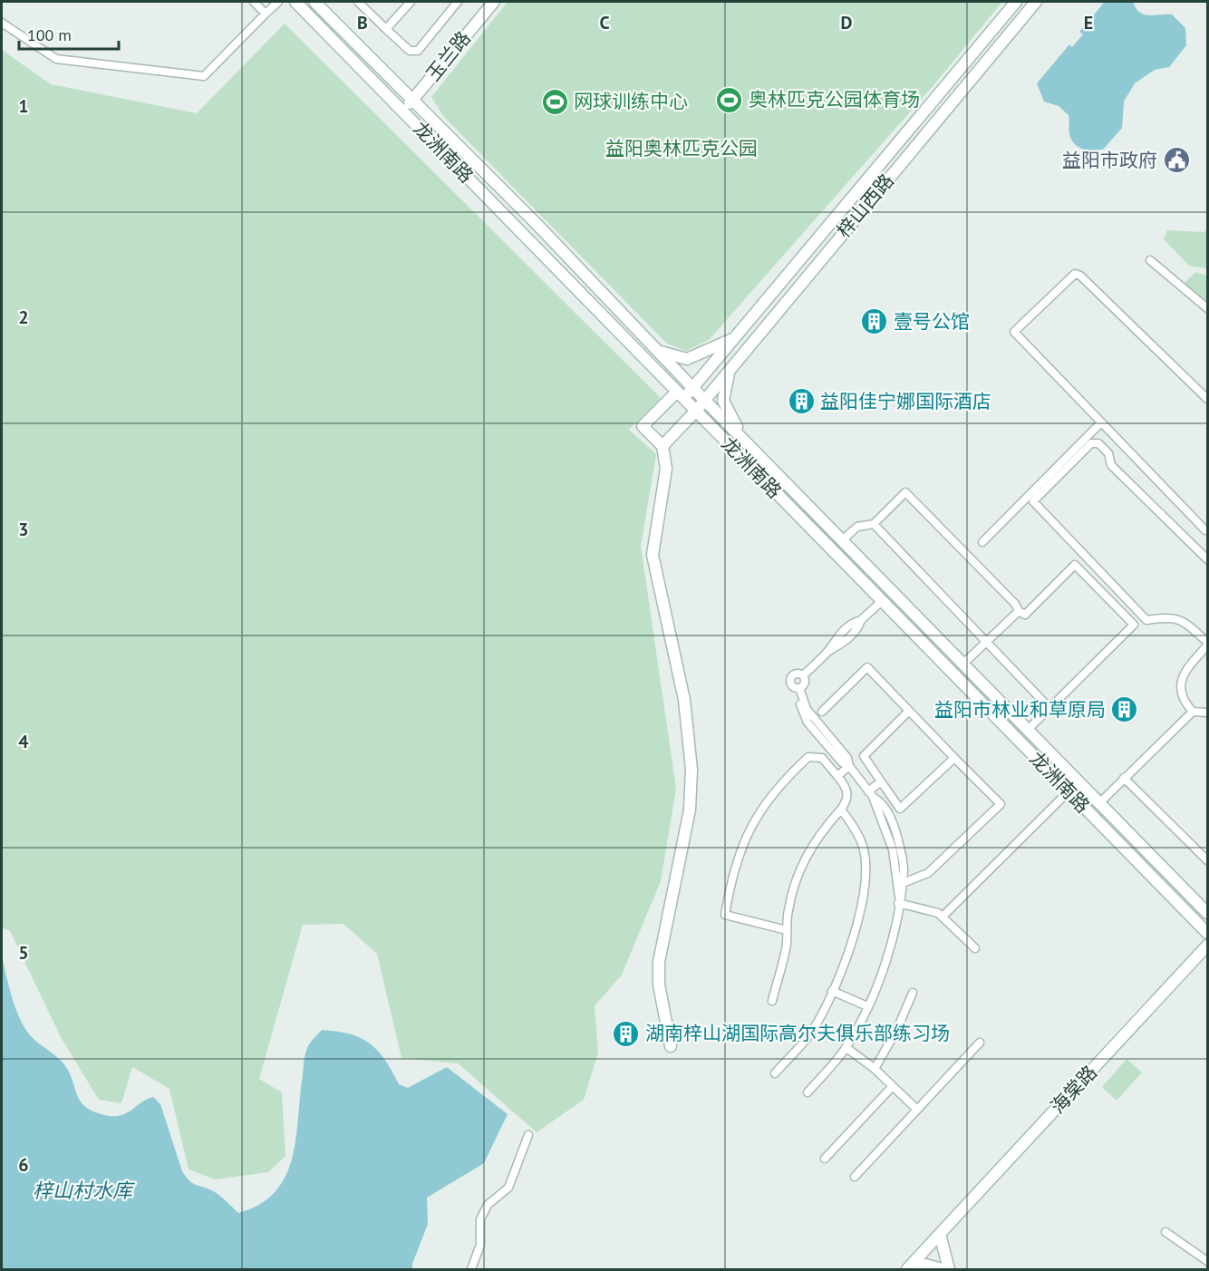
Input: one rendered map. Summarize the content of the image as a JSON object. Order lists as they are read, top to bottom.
{
  "streets": {
    "main road": [
      "玉兰路",
      "龙洲南路",
      "梓山西路",
      "海棠路"
    ]
  },
  "crossings": [
    ["玉兰路", "龙洲南路"],
    ["龙洲南路", "梓山西路"]
  ],
  "water": ["梓山村水库"],
  "parks": ["益阳奥林匹克公园"],
  "places": {
    "sports": ["奥林匹克公园体育场", "网球训练中心"],
    "public building": ["益阳市政府"],
    "building": [
      "壹号公馆",
      "益阳佳宁娜国际酒店",
      "益阳市林业和草原局",
      "湖南梓山湖国际高尔夫俱乐部练习场"
    ]
  },
  "scale_bar": "100 m",
  "grid": {
    "columns": [
      "B",
      "C",
      "D",
      "E"
    ],
    "rows": [
      "1",
      "2",
      "3",
      "4",
      "5",
      "6"
    ]
  }
}
